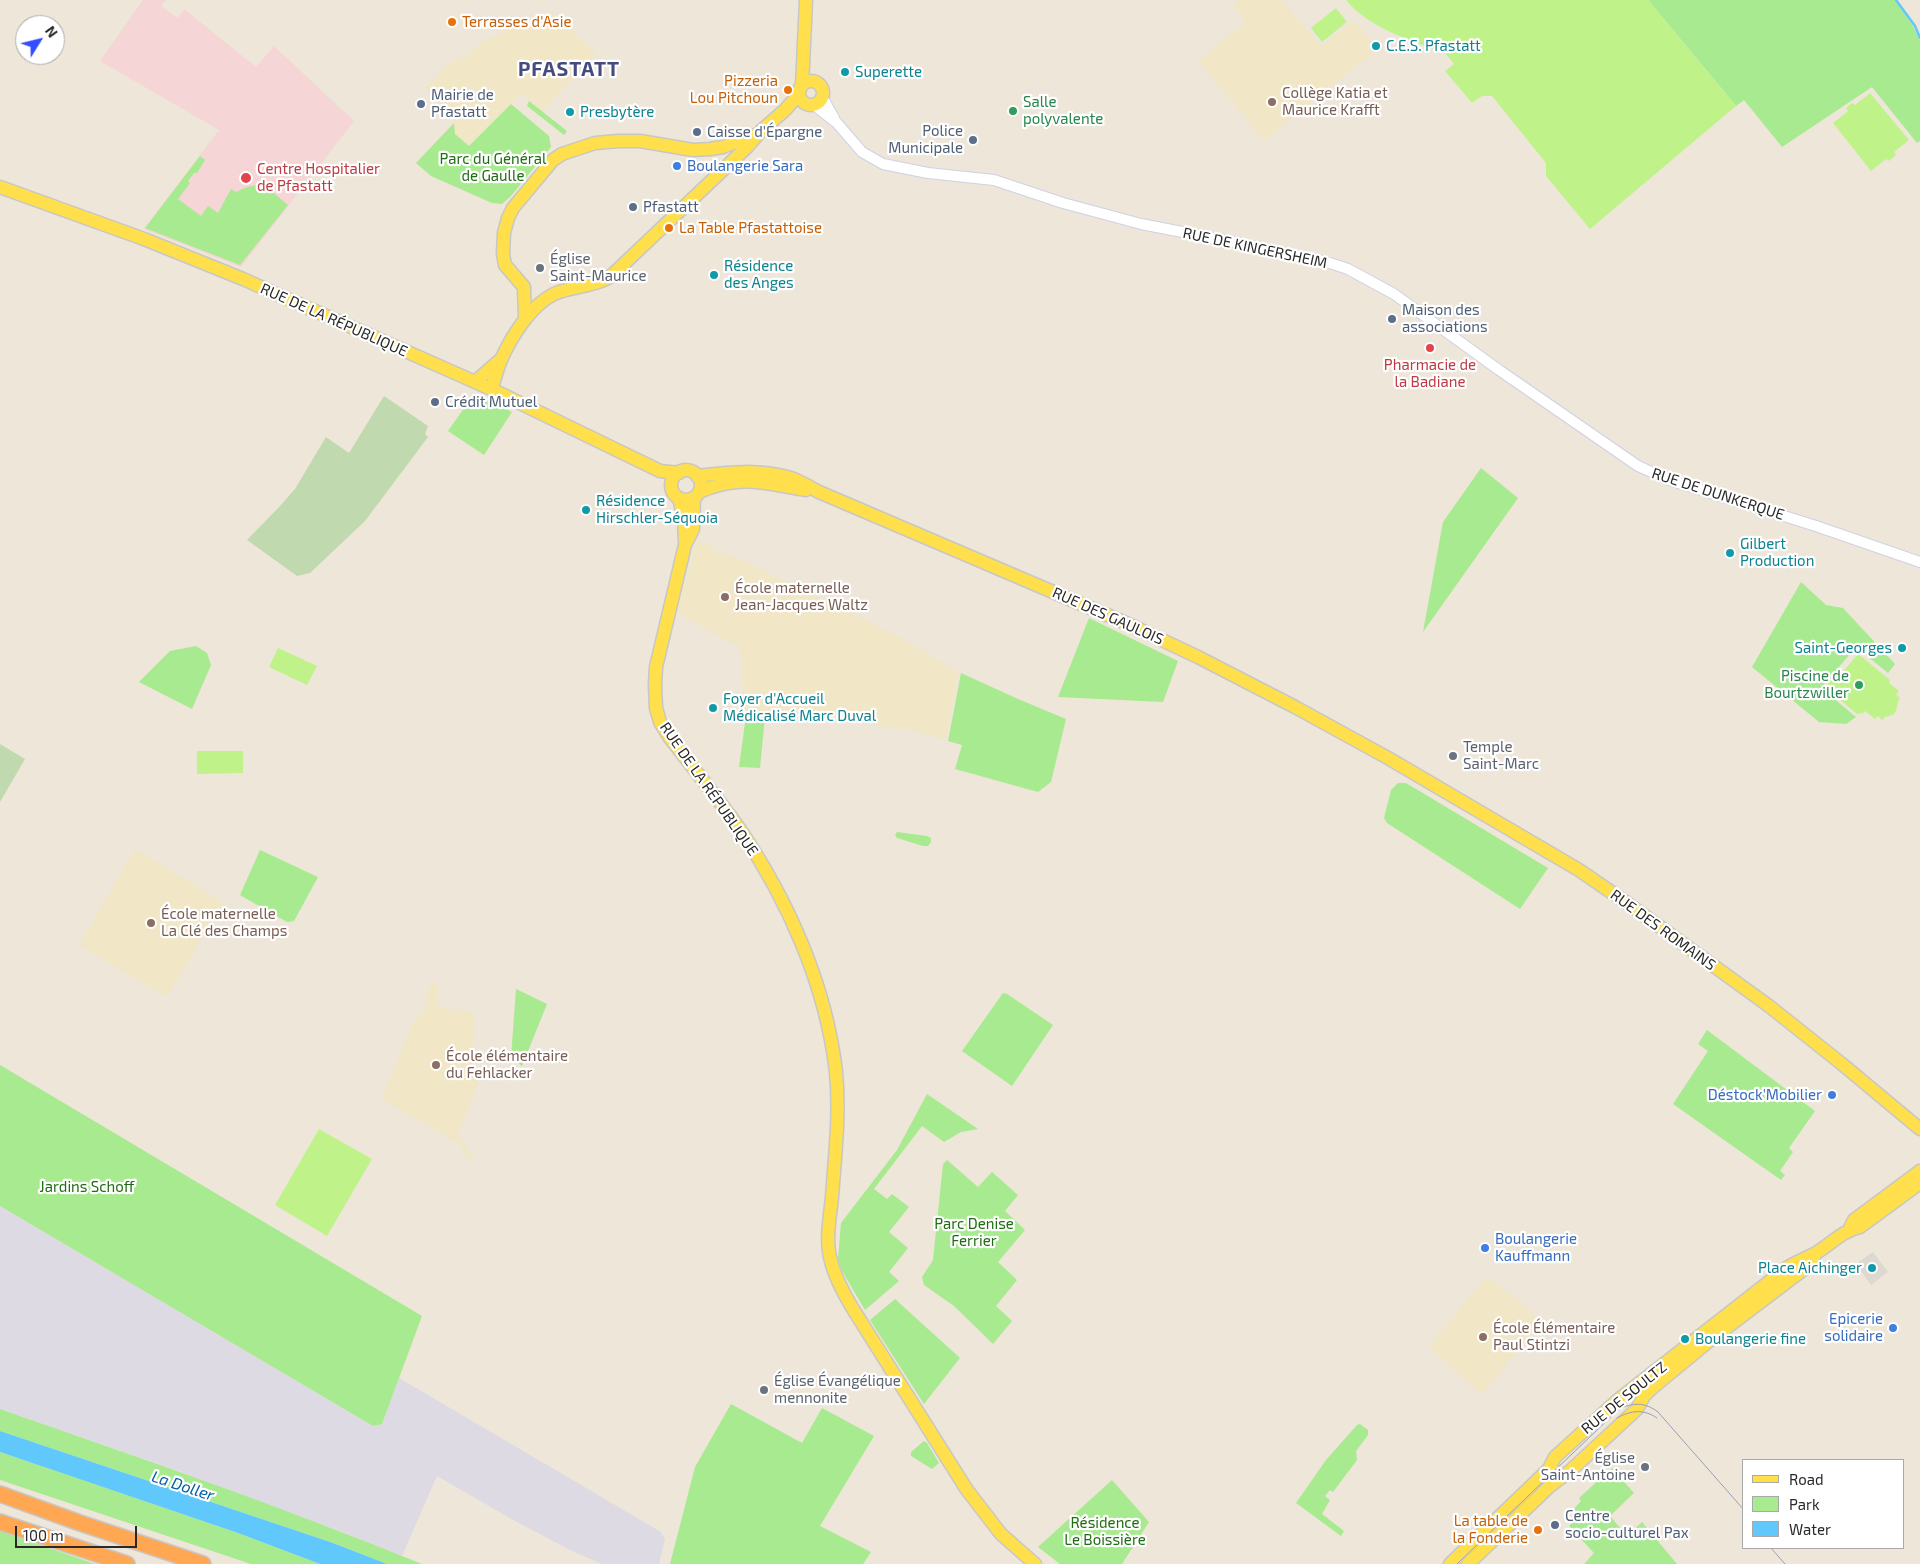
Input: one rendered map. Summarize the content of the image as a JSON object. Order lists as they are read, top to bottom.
{
  "streets": {
    "main road": [
      "RUE DE LA RÉPUBLIQUE",
      "RUE DES GAULOIS",
      "RUE DES ROMAINS",
      "RUE DE SOULTZ"
    ],
    "street": ["RUE DE KINGERSHEIM", "RUE DE DUNKERQUE"]
  },
  "crossings": [
    ["RUE DE KINGERSHEIM", "RUE DE DUNKERQUE"],
    ["RUE DE LA RÉPUBLIQUE", "RUE DES GAULOIS"],
    ["RUE DES GAULOIS", "RUE DES ROMAINS"]
  ],
  "districts": ["PFASTATT"],
  "water": ["La Doller"],
  "parks": [
    "Parc du Général de Gaulle",
    "Jardins Schoff",
    "Parc Denise Ferrier",
    "Résidence Le Boissière"
  ],
  "places": [
    "Terrasses d'Asie",
    "C.E.S. Pfastatt",
    "Superette",
    "Pizzeria Lou Pitchoun",
    "Collège Katia et Maurice Krafft",
    "Mairie de Pfastatt",
    "Salle polyvalente",
    "Presbytère",
    "Caisse d'Épargne",
    "Police Municipale",
    "Boulangerie Sara",
    "Centre Hospitalier de Pfastatt",
    "Pfastatt",
    "La Table Pfastattoise",
    "Église Saint-Maurice",
    "Résidence des Anges",
    "Maison des associations",
    "Pharmacie de la Badiane",
    "Crédit Mutuel",
    "Résidence Hirschler-Séquoia",
    "Gilbert Production",
    "École maternelle Jean-Jacques Waltz",
    "Saint-Georges",
    "Piscine de Bourtzwiller",
    "Foyer d'Accueil Médicalisé Marc Duval",
    "Temple Saint-Marc",
    "École maternelle La Clé des Champs",
    "École élémentaire du Fehlacker",
    "Déstock'Mobilier",
    "Boulangerie Kauffmann",
    "Place Aichinger",
    "Epicerie solidaire",
    "École Élémentaire Paul Stintzi",
    "Boulangerie fine",
    "Église Évangélique mennonite",
    "Église Saint-Antoine",
    "Centre socio-culturel Pax",
    "La table de la Fonderie"
  ],
  "legend": ["Road", "Park", "Water"],
  "scale_bar": "100 m",
  "north": "top right"
}
